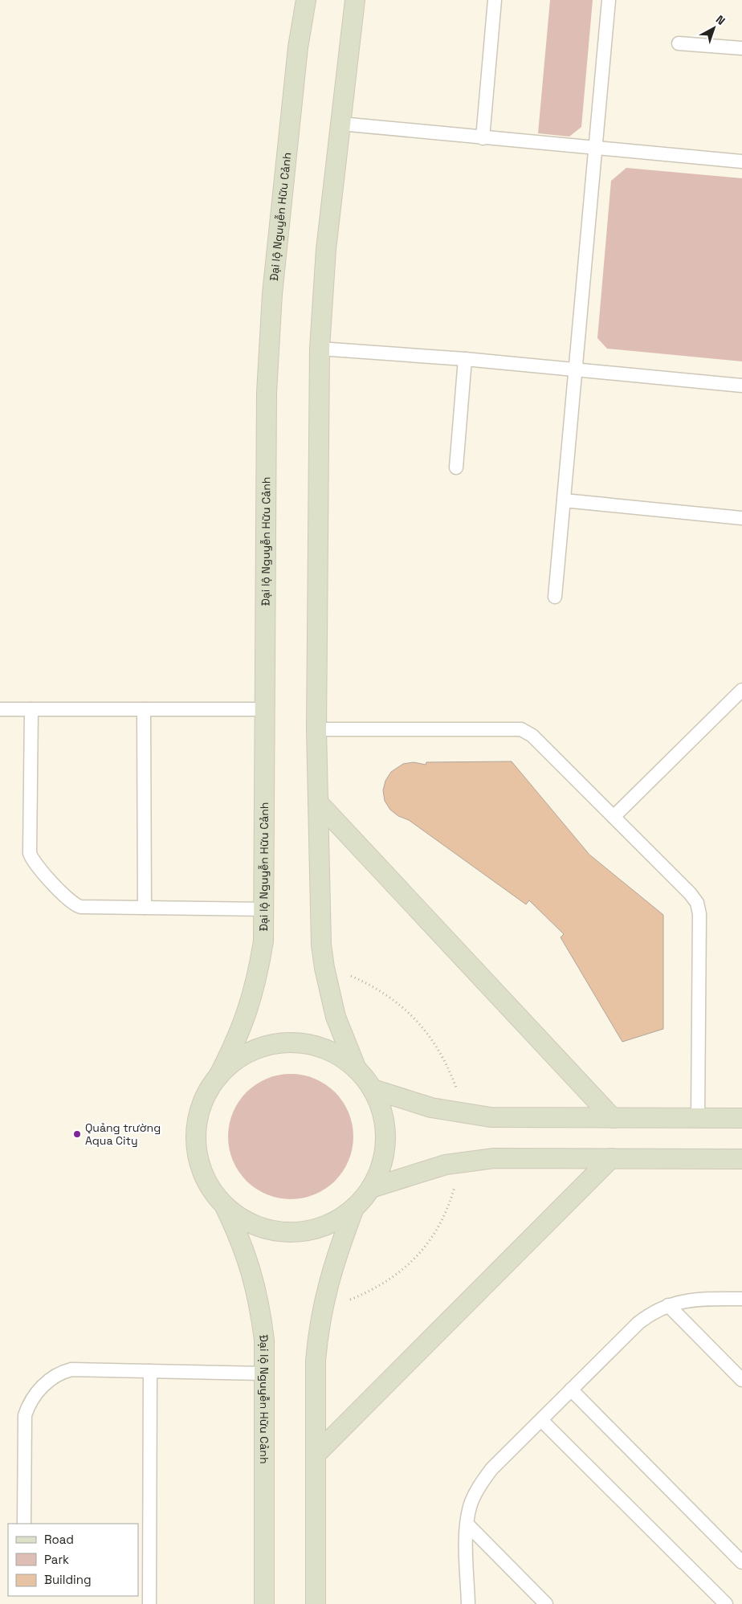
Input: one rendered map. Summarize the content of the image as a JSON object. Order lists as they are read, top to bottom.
{
  "streets": {
    "main road": ["Đại lộ Nguyễn Hữu Cảnh"]
  },
  "places": ["Quảng trường Aqua City"],
  "legend": ["Road", "Park", "Building"],
  "north": "top right"
}
